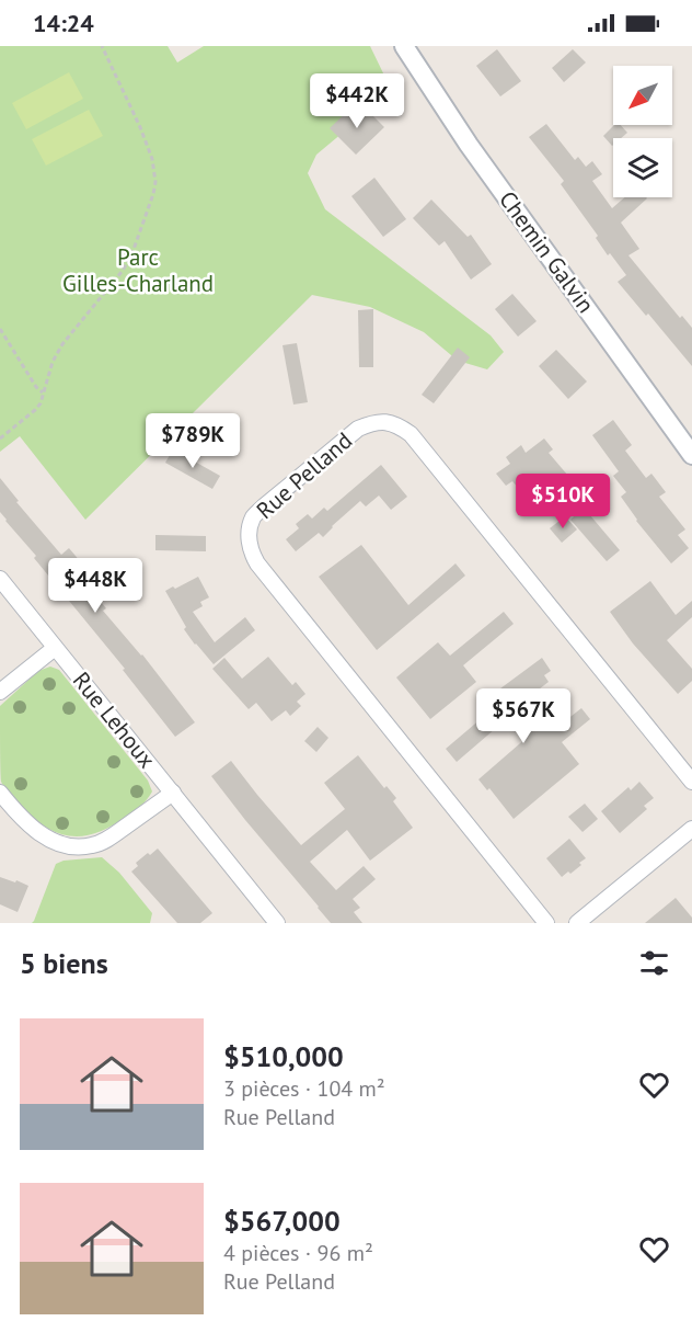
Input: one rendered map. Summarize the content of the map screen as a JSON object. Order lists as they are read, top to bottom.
{
  "streets": {
    "street": ["Chemin Galvin", "Rue Pelland", "Rue Lehoux"]
  },
  "parks": ["Parc Gilles-Charland"],
  "north": "bottom left",
  "page": {
    "status": "14:24",
    "price": [
      "$442K",
      "$789K",
      "$510K",
      "$448K",
      "$567K"
    ],
    "heading": "5 biens",
    "list": [
      {
        "name": "$510,000",
        "note": "3 pièces · 104 m² · Rue Pelland"
      },
      {
        "name": "$567,000",
        "note": "4 pièces · 96 m² · Rue Pelland"
      }
    ]
  }
}
